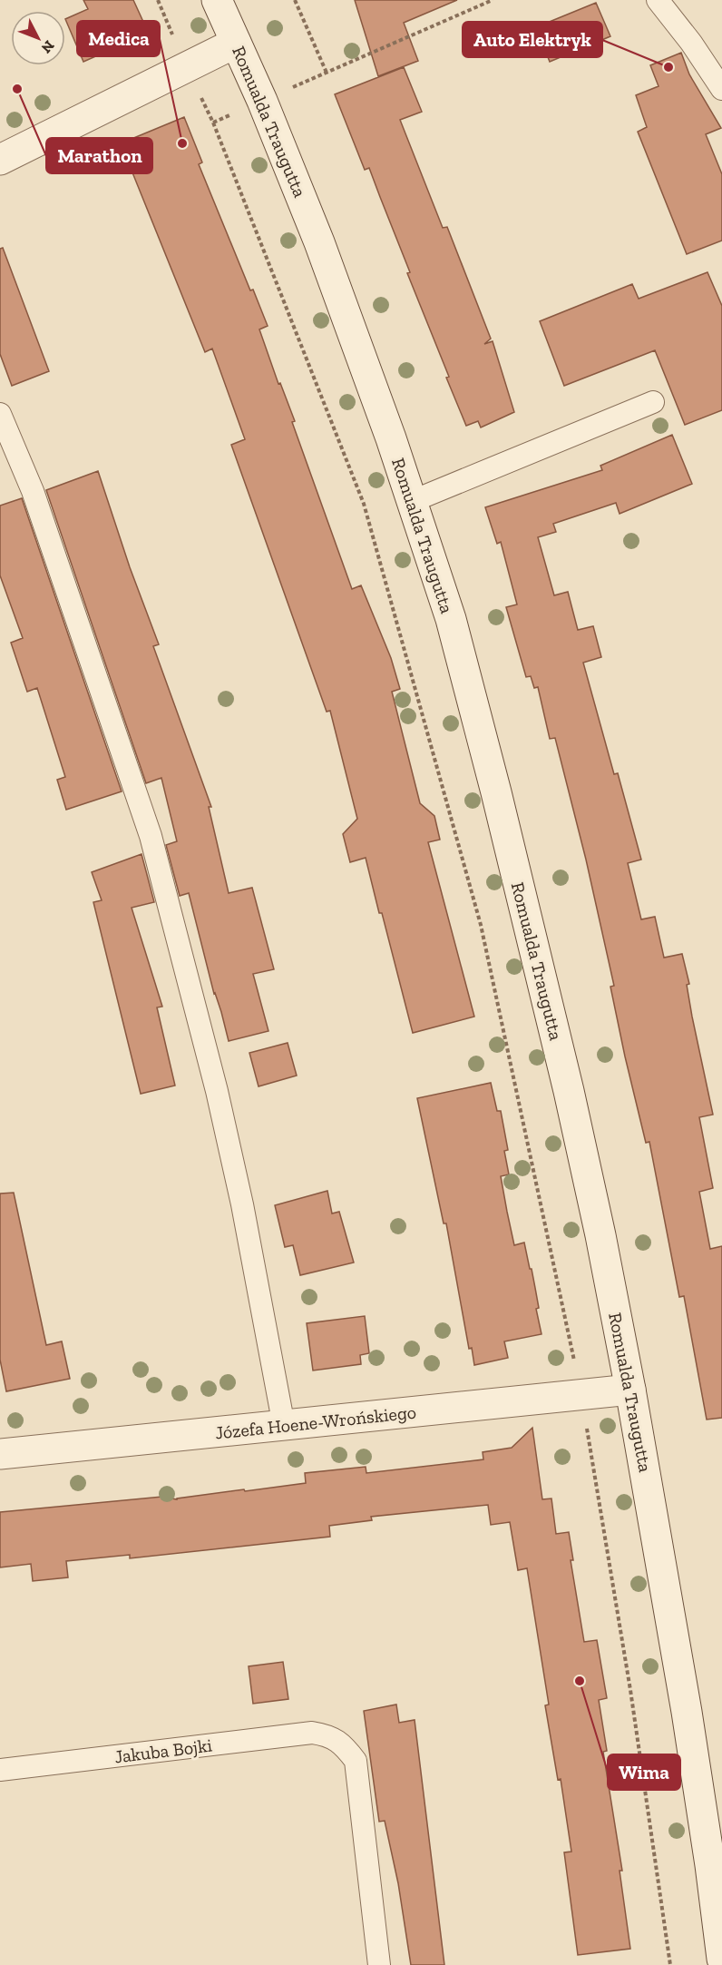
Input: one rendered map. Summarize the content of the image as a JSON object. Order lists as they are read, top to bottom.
{
  "streets": {
    "street": ["Romualda Traugutta", "Józefa Hoene-Wrońskiego"],
    "lane": ["Jakuba Bojki"]
  },
  "crossings": [
    ["Romualda Traugutta", "Józefa Hoene-Wrońskiego"]
  ],
  "places": [
    "Auto Elektryk",
    "Marathon",
    "Medica",
    "Wima"
  ],
  "north": "bottom right"
}
